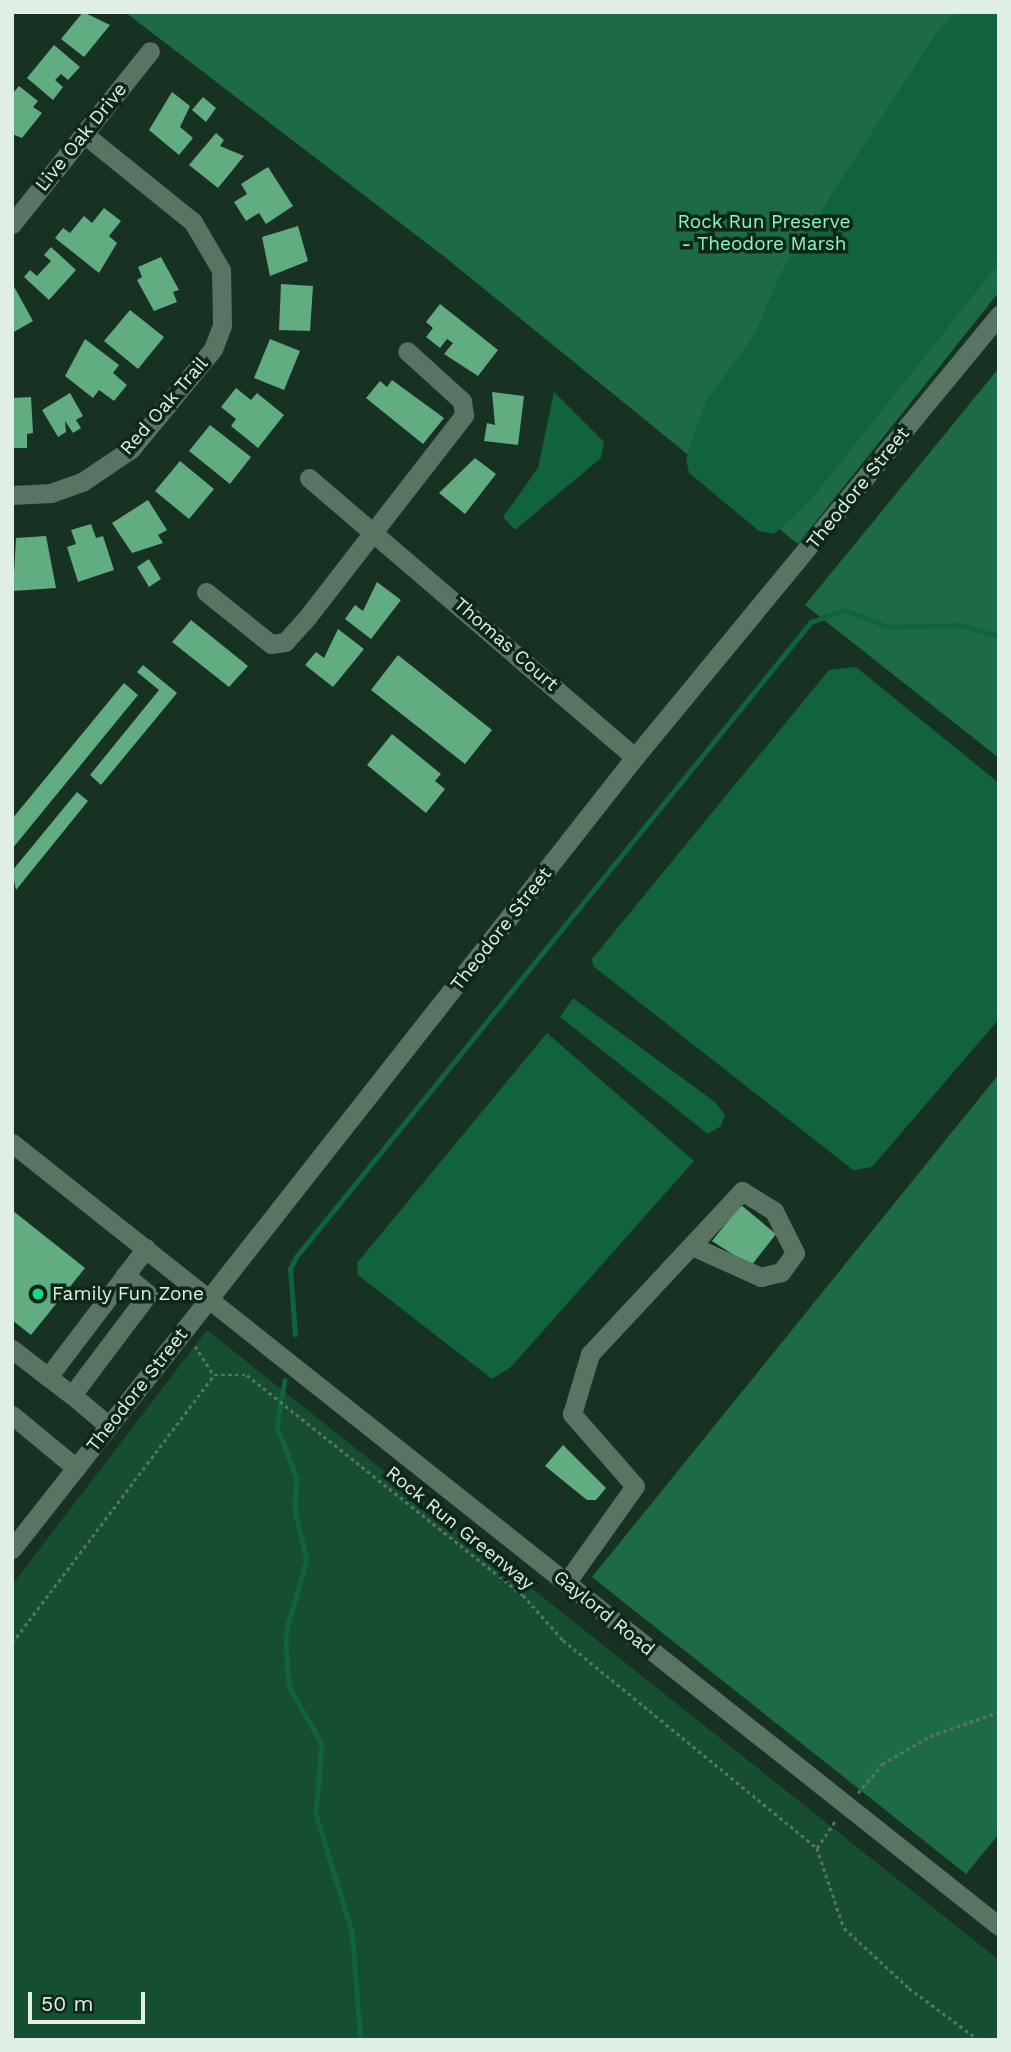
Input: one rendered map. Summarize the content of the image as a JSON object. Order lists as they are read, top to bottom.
{
  "streets": {
    "street": [
      "Live Oak Drive",
      "Red Oak Trail",
      "Theodore Street",
      "Thomas Court",
      "Gaylord Road"
    ],
    "path": ["Rock Run Greenway"]
  },
  "crossings": [
    ["Live Oak Drive", "Red Oak Trail"],
    ["Theodore Street", "Thomas Court"],
    ["Theodore Street", "Gaylord Road"]
  ],
  "parks": ["Rock Run Preserve - Theodore Marsh"],
  "places": ["Family Fun Zone"],
  "scale_bar": "50 m"
}
